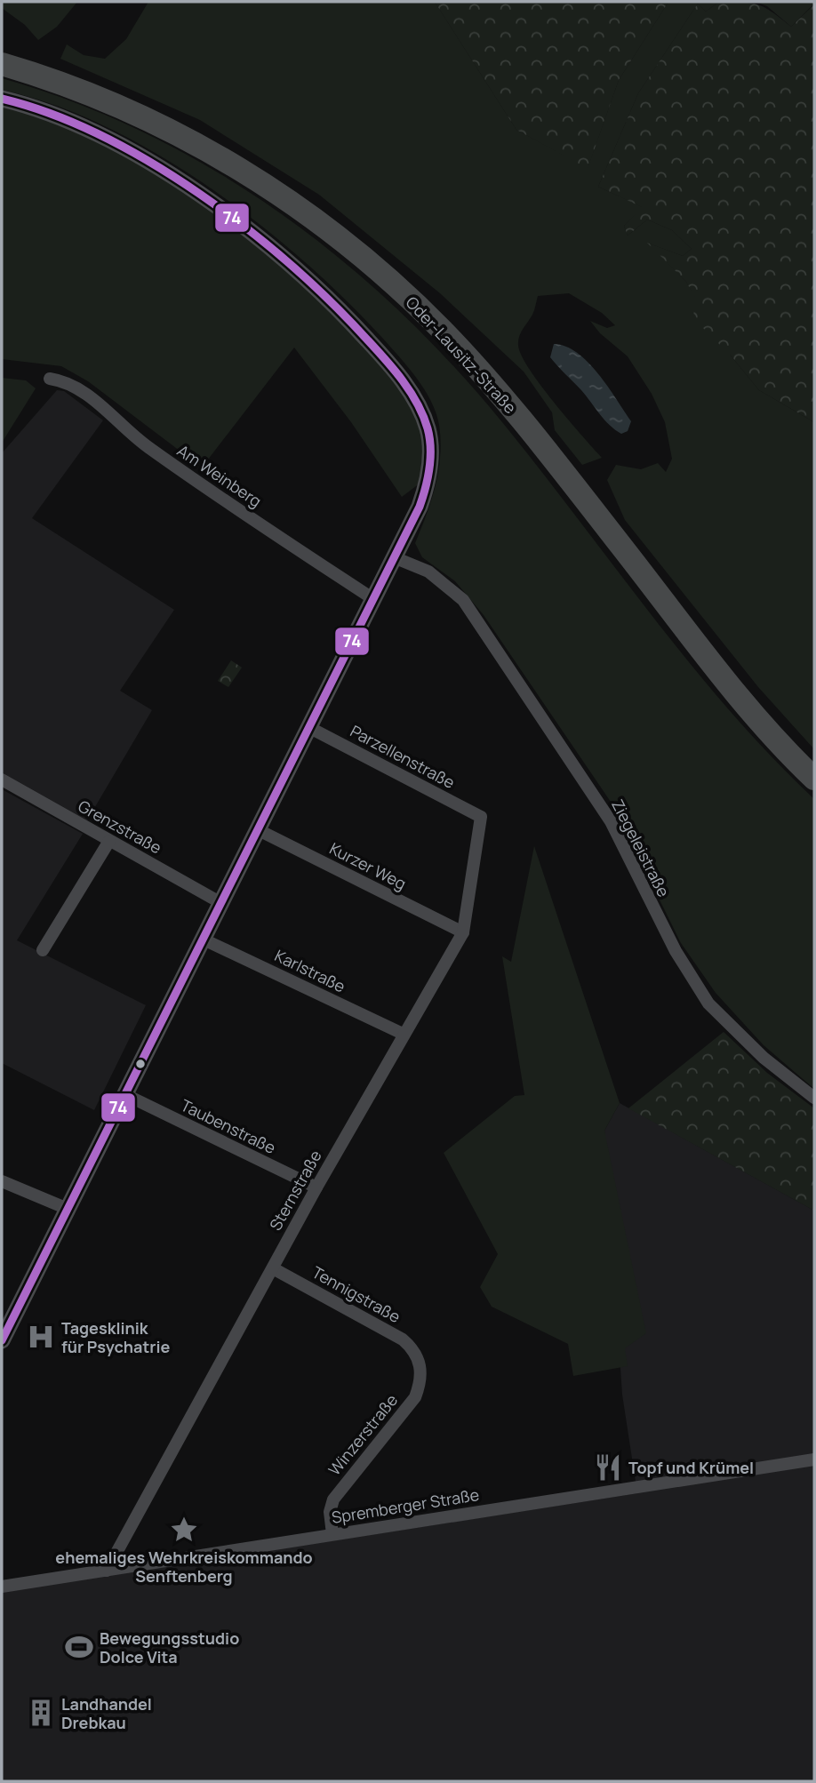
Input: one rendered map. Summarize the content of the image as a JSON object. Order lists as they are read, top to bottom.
{
  "streets": {
    "highway": ["Oder-Lausitz-Straße"],
    "street": [
      "Am Weinberg",
      "Parzellenstraße",
      "Grenzstraße",
      "Ziegeleistraße",
      "Kurzer Weg",
      "Karlstraße",
      "Taubenstraße",
      "Sternstraße",
      "Tennigstraße",
      "Winzerstraße",
      "Spremberger Straße"
    ]
  },
  "crossings": [
    ["Parzellenstraße", "Sternstraße"],
    ["Kurzer Weg", "Sternstraße"],
    ["Karlstraße", "Sternstraße"],
    ["Taubenstraße", "Sternstraße"],
    ["Sternstraße", "Tennigstraße"],
    ["Sternstraße", "Spremberger Straße"],
    ["Tennigstraße", "Winzerstraße"],
    ["Winzerstraße", "Spremberger Straße"]
  ],
  "places": {
    "hospital": ["Tagesklinik für Psychatrie"],
    "restaurant": ["Topf und Krümel"],
    "place": ["ehemaliges Wehrkreiskommando Senftenberg"],
    "sports": ["Bewegungsstudio Dolce Vita"],
    "building": ["Landhandel Drebkau"]
  },
  "lines": ["transit line 74"]
}
